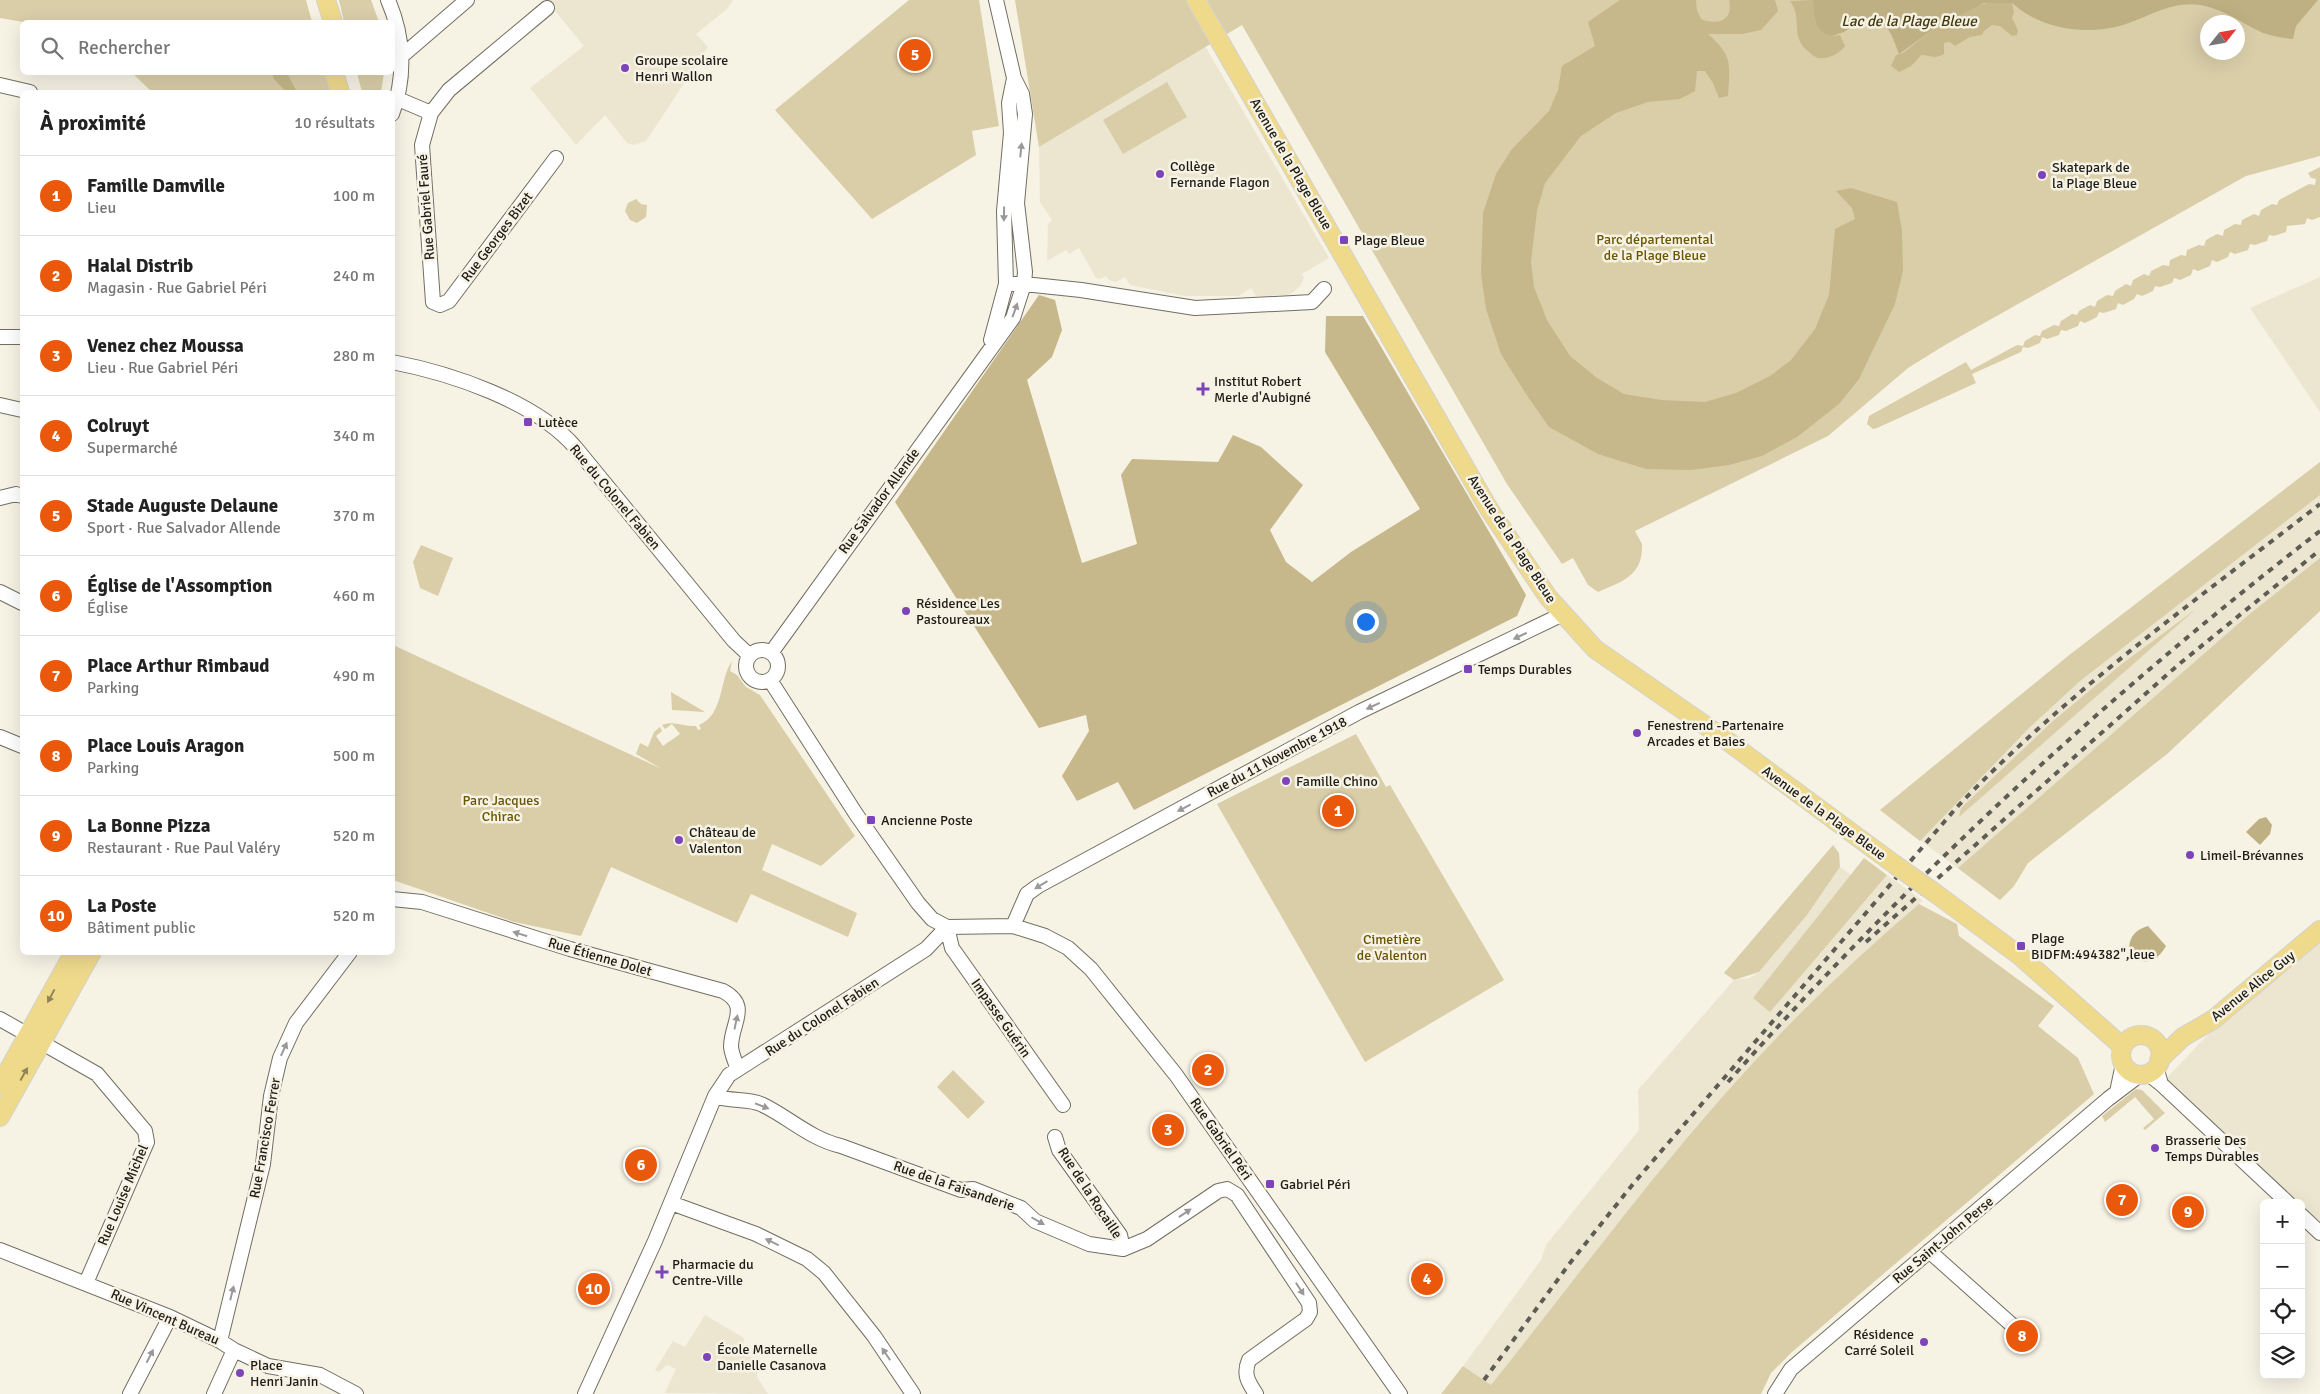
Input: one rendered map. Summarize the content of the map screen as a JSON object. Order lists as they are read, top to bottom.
{
  "streets": {
    "main road": ["Avenue de la Plage Bleue", "Avenue Alice Guy"],
    "street": [
      "Rue Gabriel Fauré",
      "Rue Georges Bizet",
      "Rue du Colonel Fabien",
      "Rue Salvador Allende",
      "Rue du 11 Novembre 1918",
      "Rue Étienne Dolet",
      "Impasse Guérin",
      "Rue Francisco Ferrer",
      "Rue Gabriel Péri",
      "Rue de la Faisanderie",
      "Rue de la Rocaille",
      "Rue Louise Michel",
      "Rue Saint-John Perse",
      "Rue Vincent Bureau"
    ]
  },
  "crossings": [
    ["Avenue de la Plage Bleue", "Rue du 11 Novembre 1918"],
    ["Avenue de la Plage Bleue", "Avenue Alice Guy"],
    ["Avenue de la Plage Bleue", "Rue Saint-John Perse"],
    ["Rue Gabriel Fauré", "Rue Georges Bizet"],
    ["Rue du Colonel Fabien", "Rue Salvador Allende"],
    ["Rue du Colonel Fabien", "Rue Étienne Dolet"],
    ["Rue du Colonel Fabien", "Impasse Guérin"],
    ["Rue du Colonel Fabien", "Rue Gabriel Péri"],
    ["Rue du Colonel Fabien", "Rue de la Faisanderie"],
    ["Rue du 11 Novembre 1918", "Rue Gabriel Péri"],
    ["Avenue Alice Guy", "Rue Saint-John Perse"],
    ["Impasse Guérin", "Rue Gabriel Péri"],
    ["Rue Francisco Ferrer", "Rue Vincent Bureau"],
    ["Rue de la Faisanderie", "Rue de la Rocaille"],
    ["Rue Louise Michel", "Rue Vincent Bureau"]
  ],
  "one_way": ["Rue du 11 Novembre 1918", "Rue Étienne Dolet", "Rue Francisco Ferrer"],
  "water": ["Lac de la Plage Bleue"],
  "parks": ["Parc départemental de la Plage Bleue", "Parc Jacques Chirac", "Cimetière de Valenton"],
  "places": {
    "other": [
      "Groupe scolaire Henri Wallon",
      "Collège Fernande Flagon",
      "Skatepark de la Plage Bleue",
      "Résidence Les Pastoureaux",
      "Fenestrend -Partenaire Arcades et Baies",
      "Famille Chino",
      "Château de Valenton",
      "Limeil-Brévannes",
      "Brasserie Des Temps Durables",
      "Résidence Carré Soleil",
      "École Maternelle Danielle Casanova",
      "Place Henri Janin"
    ],
    "transit": [
      "Plage Bleue",
      "Lutèce",
      "Temps Durables",
      "Ancienne Poste",
      "Plage BIDFM:494382\",leue",
      "Gabriel Péri"
    ],
    "health": ["Institut Robert Merle d'Aubigné", "Pharmacie du Centre-Ville"]
  },
  "north": "top right",
  "page": {
    "search": "Rechercher",
    "pins": [
      "5",
      "1",
      "2",
      "3",
      "6",
      "7",
      "9",
      "4",
      "10",
      "8"
    ],
    "heading": ["À proximité", "10 résultats"],
    "list": [
      {
        "mark": "1",
        "name": "Famille Damville",
        "note": "Lieu",
        "value": "100 m"
      },
      {
        "mark": "2",
        "name": "Halal Distrib",
        "note": "Magasin · Rue Gabriel Péri",
        "value": "240 m"
      },
      {
        "mark": "3",
        "name": "Venez chez Moussa",
        "note": "Lieu · Rue Gabriel Péri",
        "value": "280 m"
      },
      {
        "mark": "4",
        "name": "Colruyt",
        "note": "Supermarché",
        "value": "340 m"
      },
      {
        "mark": "5",
        "name": "Stade Auguste Delaune",
        "note": "Sport · Rue Salvador Allende",
        "value": "370 m"
      },
      {
        "mark": "6",
        "name": "Église de l'Assomption",
        "note": "Église",
        "value": "460 m"
      },
      {
        "mark": "7",
        "name": "Place Arthur Rimbaud",
        "note": "Parking",
        "value": "490 m"
      },
      {
        "mark": "8",
        "name": "Place Louis Aragon",
        "note": "Parking",
        "value": "500 m"
      },
      {
        "mark": "9",
        "name": "La Bonne Pizza",
        "note": "Restaurant · Rue Paul Valéry",
        "value": "520 m"
      },
      {
        "mark": "10",
        "name": "La Poste",
        "note": "Bâtiment public",
        "value": "520 m"
      }
    ],
    "map_buttons": ["+", "−"]
  }
}
